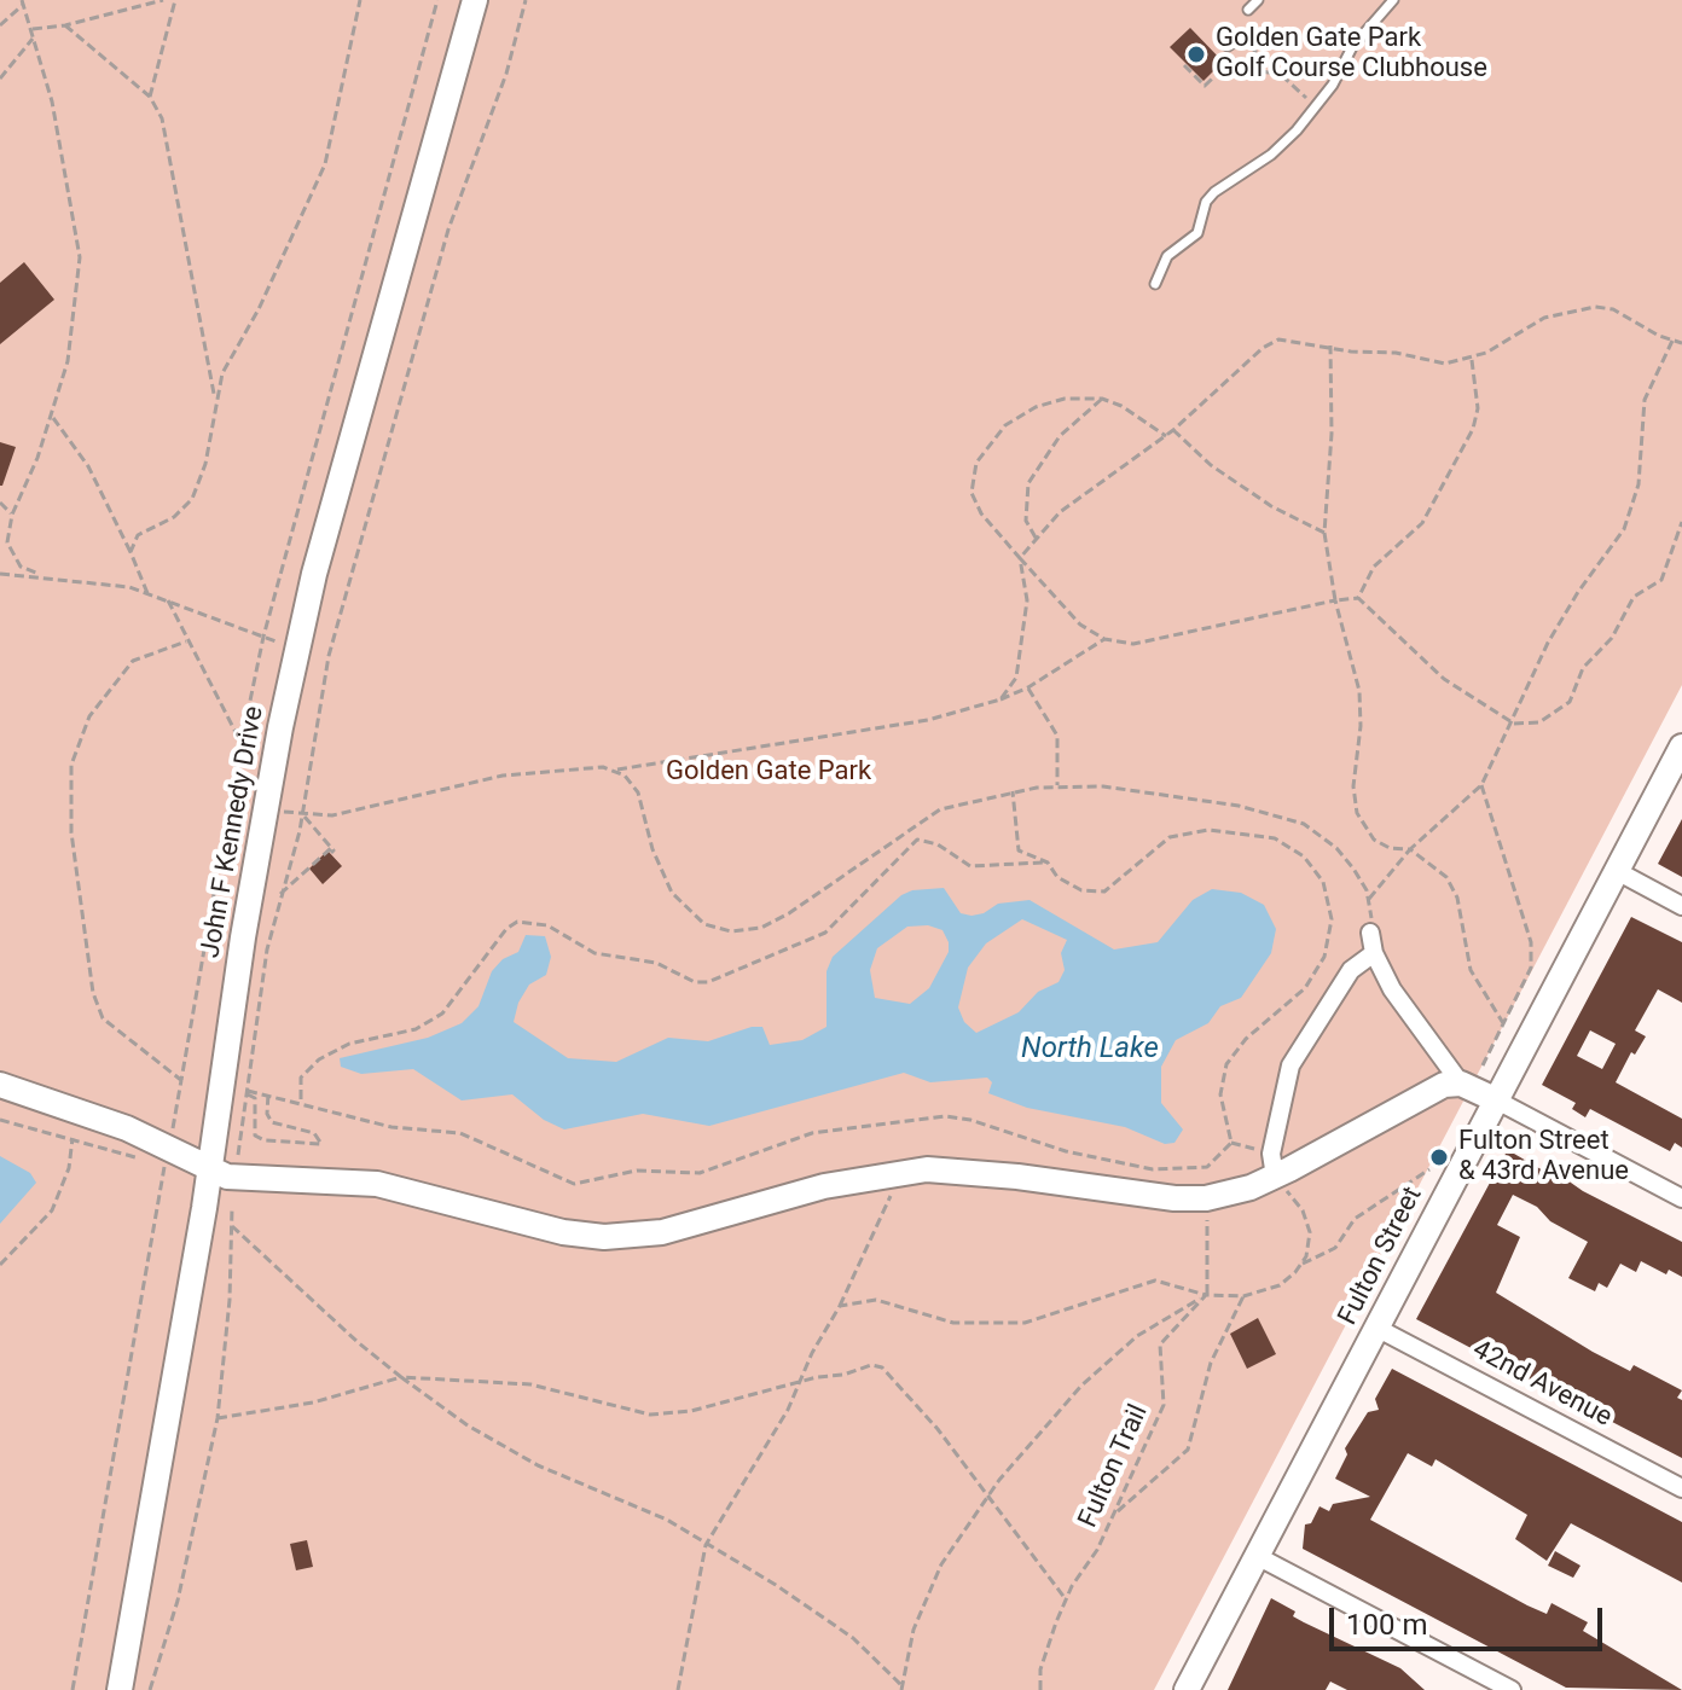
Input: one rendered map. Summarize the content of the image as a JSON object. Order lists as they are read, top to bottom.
{
  "streets": {
    "street": ["John F Kennedy Drive", "Fulton Street", "42nd Avenue"],
    "path": ["Fulton Trail"]
  },
  "crossings": [
    ["Fulton Street", "42nd Avenue"]
  ],
  "water": ["North Lake"],
  "parks": ["Golden Gate Park"],
  "places": ["Golden Gate Park Golf Course Clubhouse", "Fulton Street & 43rd Avenue"],
  "scale_bar": "100 m"
}
